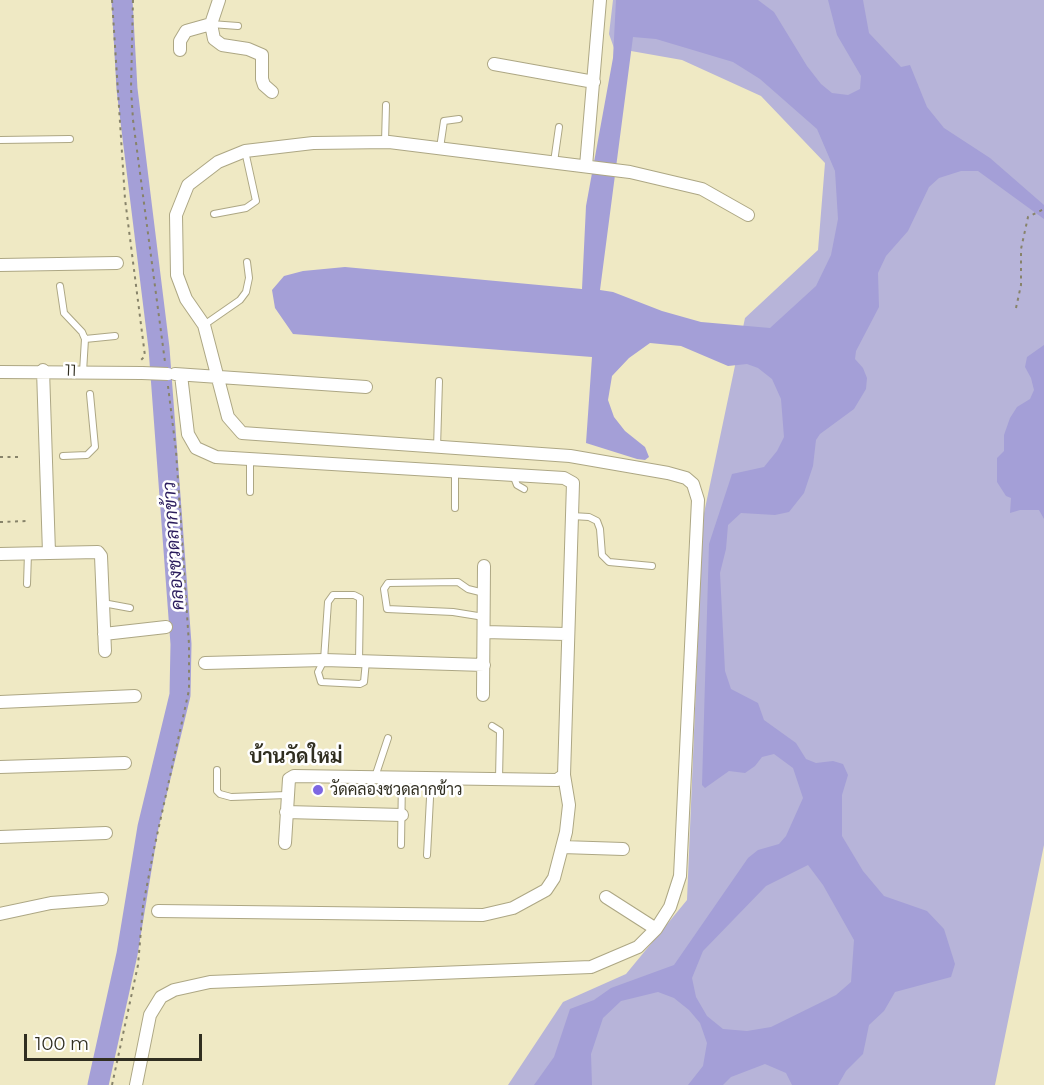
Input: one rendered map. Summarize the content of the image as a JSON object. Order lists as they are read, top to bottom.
{
  "streets": {
    "street": ["11"]
  },
  "districts": ["บ้านวัดใหม่"],
  "water": ["คลองชวดลากข้าว"],
  "places": ["วัดคลองชวดลากข้าว"],
  "scale_bar": "100 m"
}
